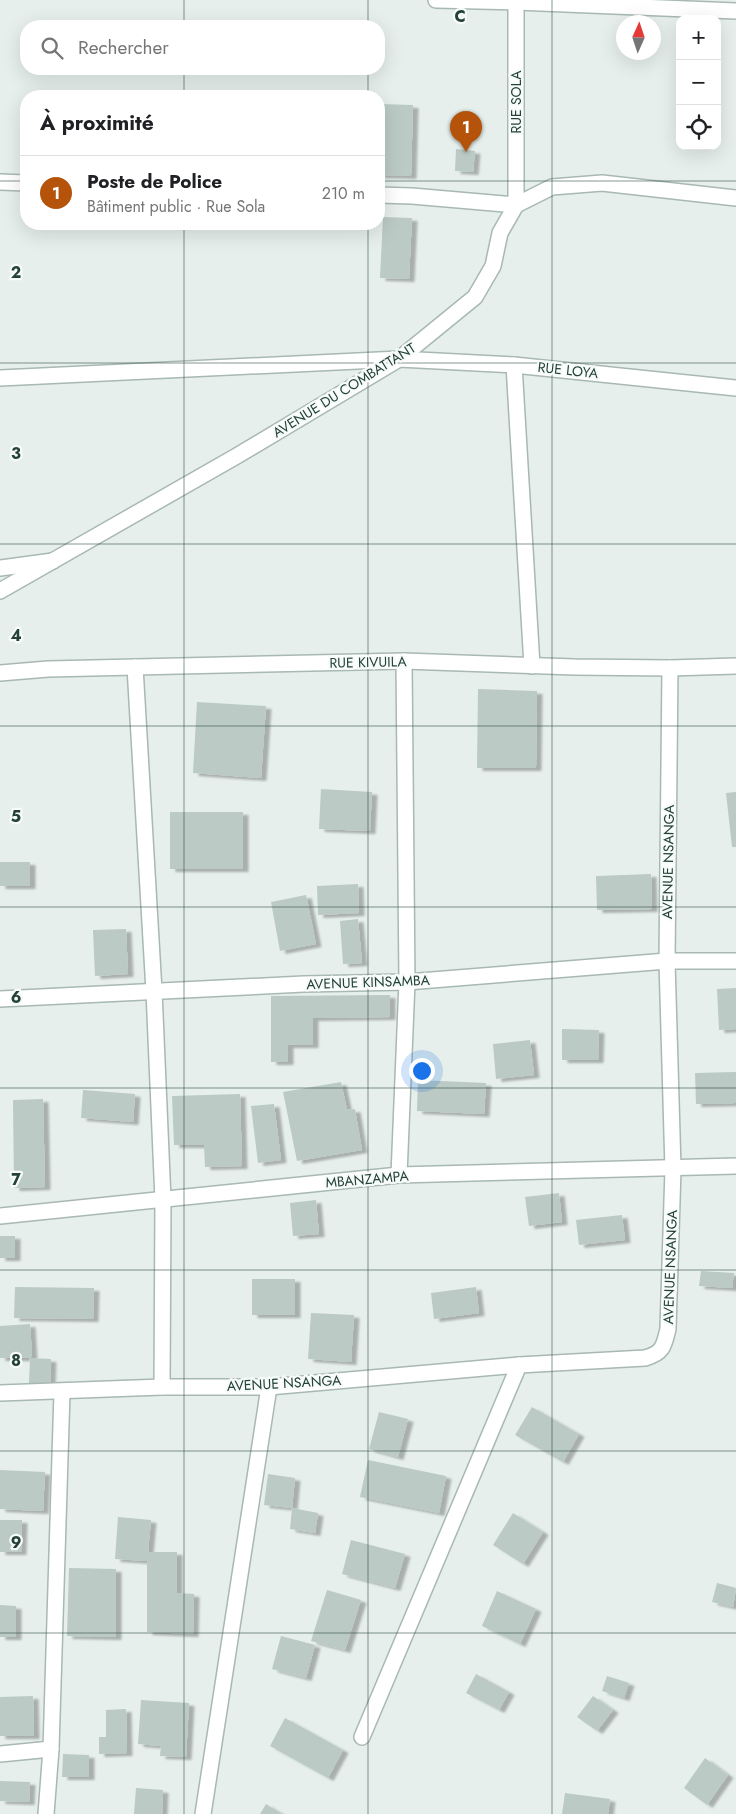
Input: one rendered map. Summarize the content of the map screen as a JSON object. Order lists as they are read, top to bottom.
{
  "streets": {
    "street": [
      "RUE SOLA",
      "RUE LOYA",
      "AVENUE DU COMBATTANT",
      "RUE KIVUILA",
      "AVENUE NSANGA",
      "AVENUE KINSAMBA",
      "MBANZAMPA"
    ]
  },
  "crossings": [
    ["RUE SOLA", "AVENUE DU COMBATTANT"],
    ["RUE LOYA", "AVENUE DU COMBATTANT"],
    ["RUE KIVUILA", "AVENUE NSANGA"],
    ["AVENUE NSANGA", "AVENUE KINSAMBA"],
    ["AVENUE NSANGA", "MBANZAMPA"]
  ],
  "north": "top",
  "page": {
    "map_buttons": ["+", "−"],
    "search": "Rechercher",
    "heading": "À proximité",
    "pins": "1",
    "list": [
      {
        "mark": "1",
        "name": "Poste de Police",
        "note": "Bâtiment public · Rue Sola",
        "value": "210 m"
      }
    ]
  },
  "grid": {
    "columns": ["C"],
    "rows": [
      "2",
      "3",
      "4",
      "5",
      "6",
      "7",
      "8",
      "9"
    ]
  }
}
